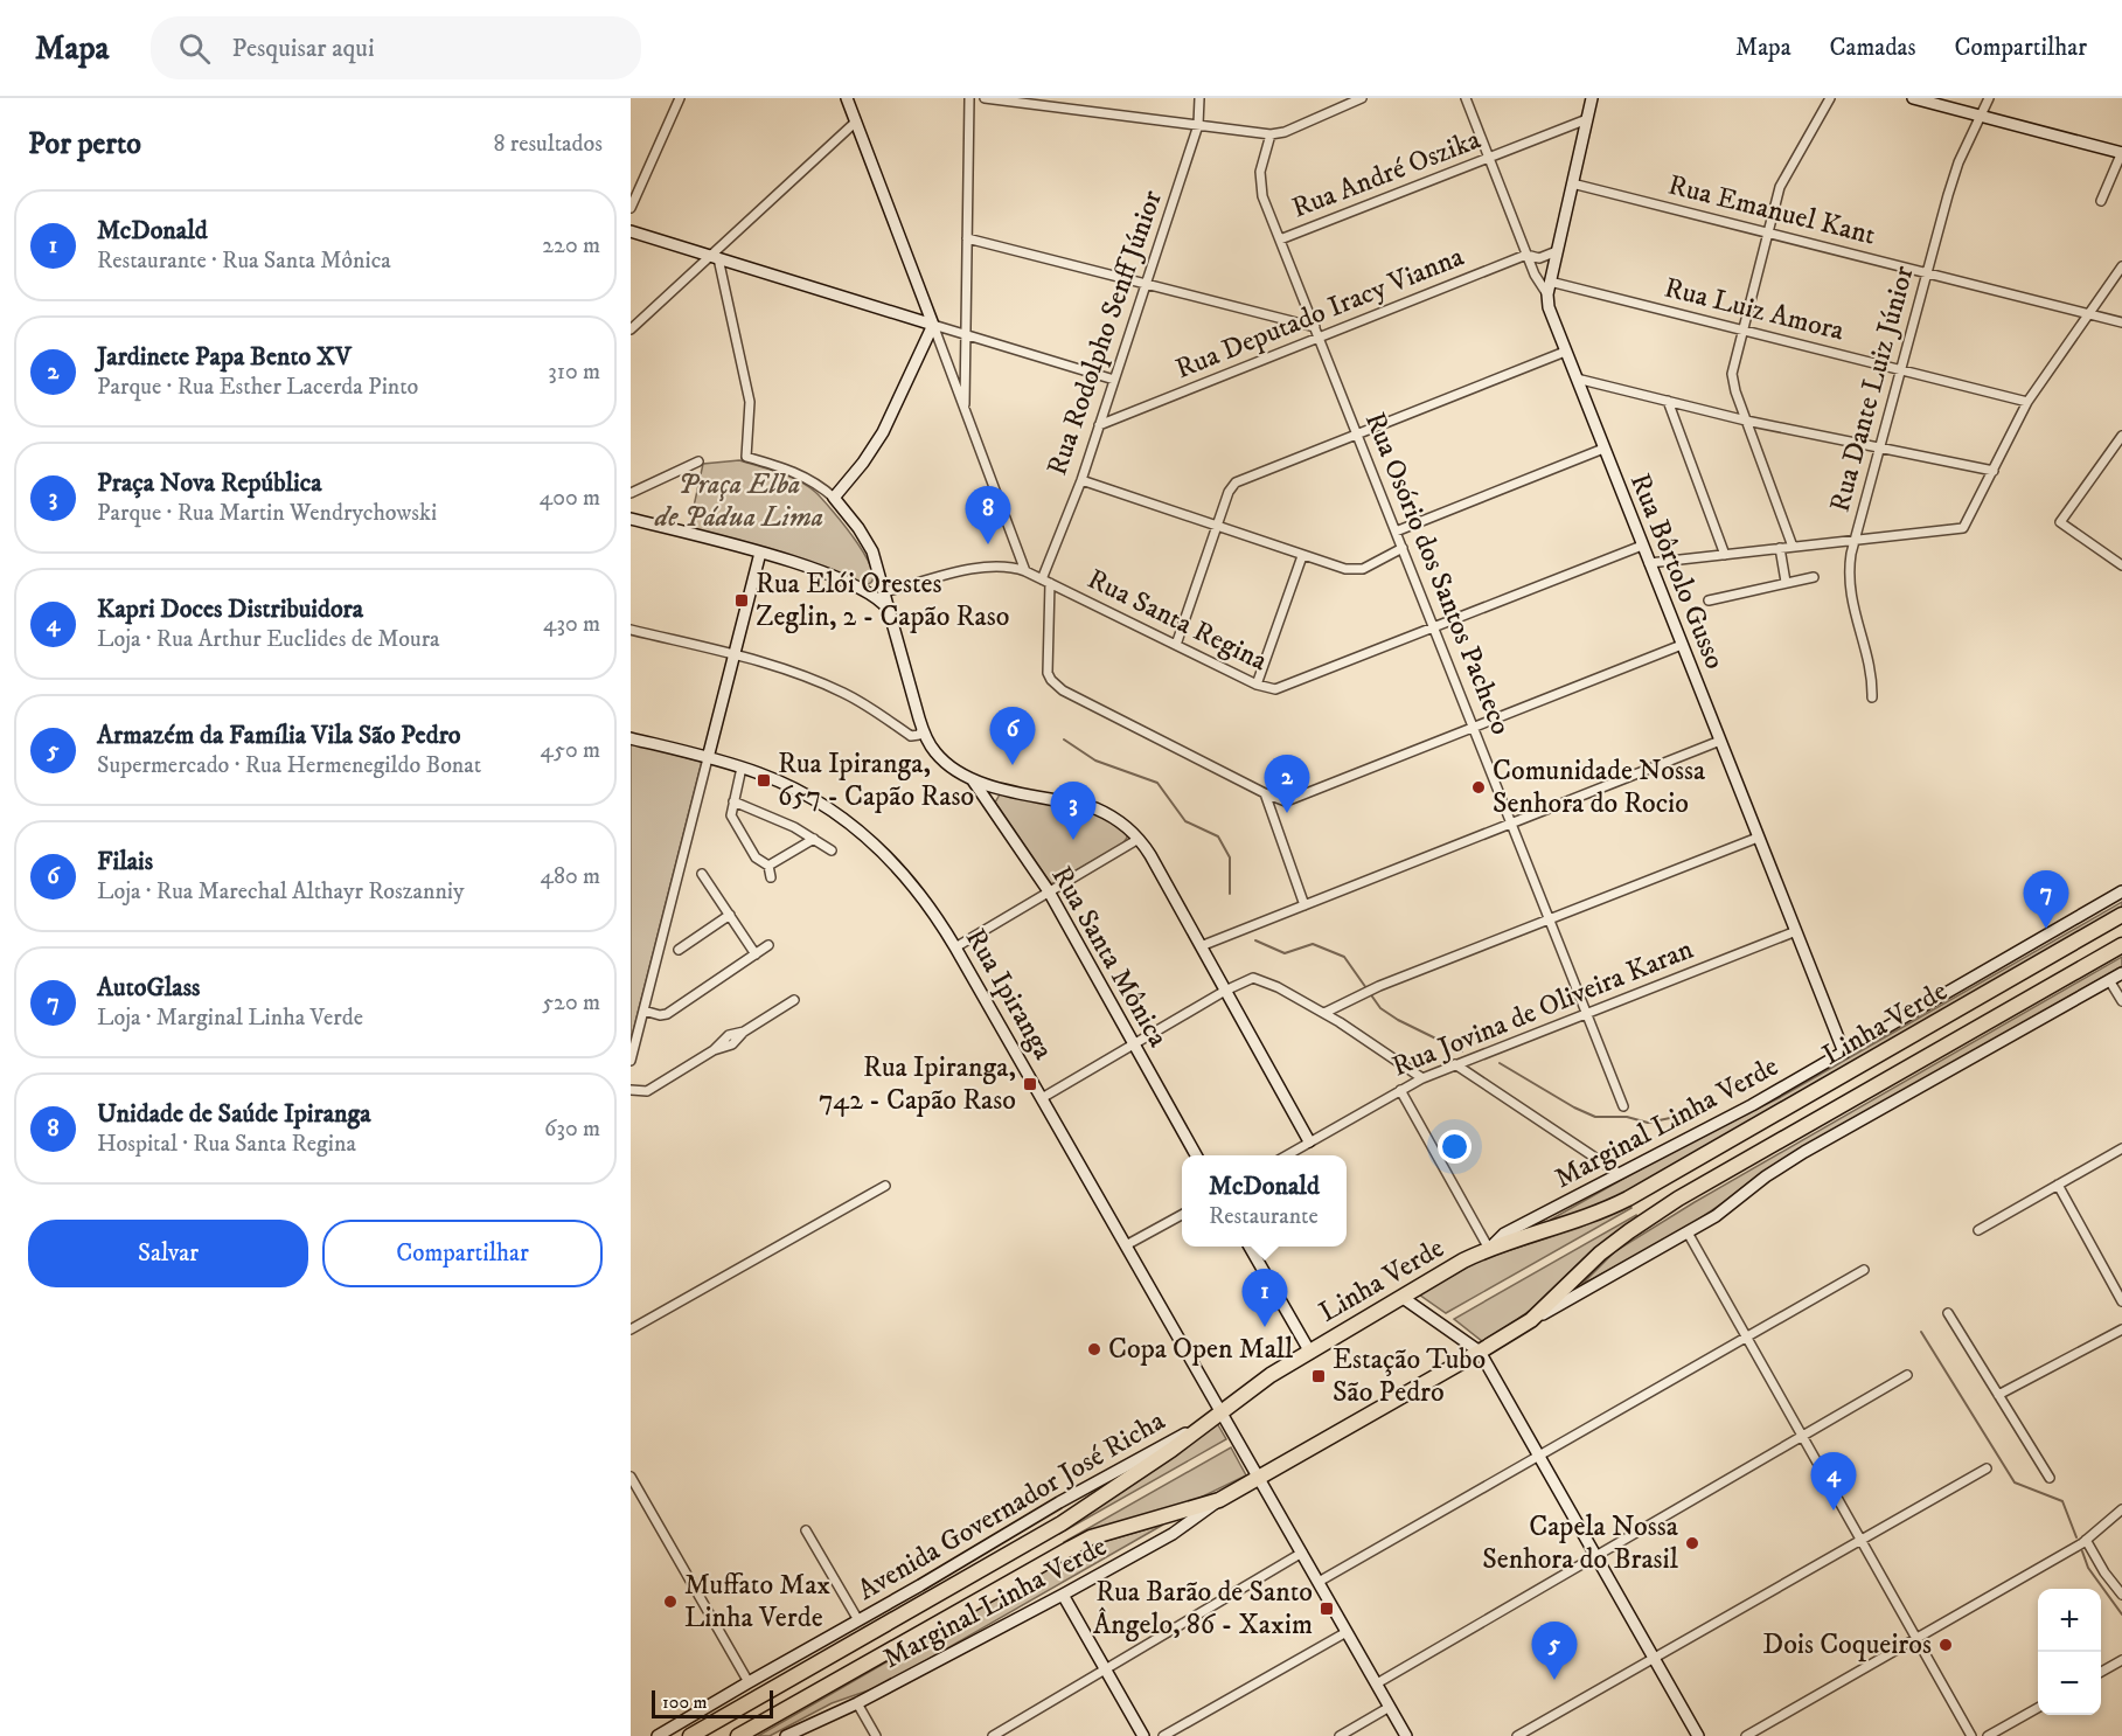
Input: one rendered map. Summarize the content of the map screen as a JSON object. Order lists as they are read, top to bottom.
{
  "streets": {
    "highway": ["Linha Verde"],
    "main road": [
      "Rua Bôrtolo Gusso",
      "Rua Santa Mônica",
      "Rua Ipiranga",
      "Marginal Linha Verde",
      "Avenida Governador José Richa"
    ],
    "street": [
      "Rua André Oszika",
      "Rua Emanuel Kant",
      "Rua Luiz Amora",
      "Rua Deputado Iracy Vianna",
      "Rua Rodolpho Senff Júnior",
      "Rua Dante Luiz Júnior",
      "Rua Osório dos Santos Pacheco",
      "Rua Santa Regina",
      "Rua Jovina de Oliveira Karan"
    ]
  },
  "crossings": [
    ["Rua André Oszika", "Rua Bôrtolo Gusso"],
    ["Rua André Oszika", "Rua Osório dos Santos Pacheco"],
    ["Rua Emanuel Kant", "Rua Dante Luiz Júnior"],
    ["Rua Emanuel Kant", "Rua Bôrtolo Gusso"],
    ["Rua Luiz Amora", "Rua Dante Luiz Júnior"],
    ["Rua Luiz Amora", "Rua Bôrtolo Gusso"],
    ["Rua Deputado Iracy Vianna", "Rua Rodolpho Senff Júnior"],
    ["Rua Deputado Iracy Vianna", "Rua Bôrtolo Gusso"],
    ["Rua Deputado Iracy Vianna", "Rua Osório dos Santos Pacheco"],
    ["Rua Rodolpho Senff Júnior", "Rua Santa Regina"],
    ["Rua Bôrtolo Gusso", "Rua Santa Regina"],
    ["Rua Bôrtolo Gusso", "Rua Jovina de Oliveira Karan"],
    ["Rua Bôrtolo Gusso", "Marginal Linha Verde"],
    ["Rua Osório dos Santos Pacheco", "Rua Santa Regina"],
    ["Rua Osório dos Santos Pacheco", "Rua Jovina de Oliveira Karan"],
    ["Rua Ipiranga", "Linha Verde"],
    ["Linha Verde", "Marginal Linha Verde"],
    ["Linha Verde", "Avenida Governador José Richa"]
  ],
  "parks": ["Praça Elba de Pádua Lima"],
  "places": {
    "transit": [
      "Rua Elói Orestes Zeglin, 2 - Capão Raso",
      "Rua Ipiranga, 657 - Capão Raso",
      "Rua Ipiranga, 742 - Capão Raso",
      "Estação Tubo São Pedro",
      "Rua Barão de Santo Ângelo, 86 - Xaxim"
    ],
    "other": [
      "Comunidade Nossa Senhora do Rocio",
      "Copa Open Mall",
      "Capela Nossa Senhora do Brasil",
      "Muffato Max Linha Verde",
      "Dois Coqueiros"
    ]
  },
  "scale_bar": "100 m",
  "page": {
    "header": "Mapa",
    "search": "Pesquisar aqui",
    "nav": ["Mapa", "Camadas", "Compartilhar"],
    "heading": ["Por perto", "8 resultados"],
    "list": [
      {
        "mark": "1",
        "name": "McDonald",
        "note": "Restaurante · Rua Santa Mônica",
        "value": "220 m"
      },
      {
        "mark": "2",
        "name": "Jardinete Papa Bento XV",
        "note": "Parque · Rua Esther Lacerda Pinto",
        "value": "310 m"
      },
      {
        "mark": "3",
        "name": "Praça Nova República",
        "note": "Parque · Rua Martin Wendrychowski",
        "value": "400 m"
      },
      {
        "mark": "4",
        "name": "Kapri Doces Distribuidora",
        "note": "Loja · Rua Arthur Euclides de Moura",
        "value": "430 m"
      },
      {
        "mark": "5",
        "name": "Armazém da Família Vila São Pedro",
        "note": "Supermercado · Rua Hermenegildo Bonat",
        "value": "450 m"
      },
      {
        "mark": "6",
        "name": "Filais",
        "note": "Loja · Rua Marechal Althayr Roszanniy",
        "value": "480 m"
      },
      {
        "mark": "7",
        "name": "AutoGlass",
        "note": "Loja · Marginal Linha Verde",
        "value": "520 m"
      },
      {
        "mark": "8",
        "name": "Unidade de Saúde Ipiranga",
        "note": "Hospital · Rua Santa Regina",
        "value": "630 m"
      }
    ],
    "pins": [
      "8",
      "6",
      "2",
      "3",
      "7",
      "1",
      "4",
      "5"
    ],
    "popup": ["McDonald", "Restaurante"],
    "buttons": ["Salvar", "Compartilhar"],
    "map_buttons": ["+", "−"],
    "scale": "100 m"
  }
}
